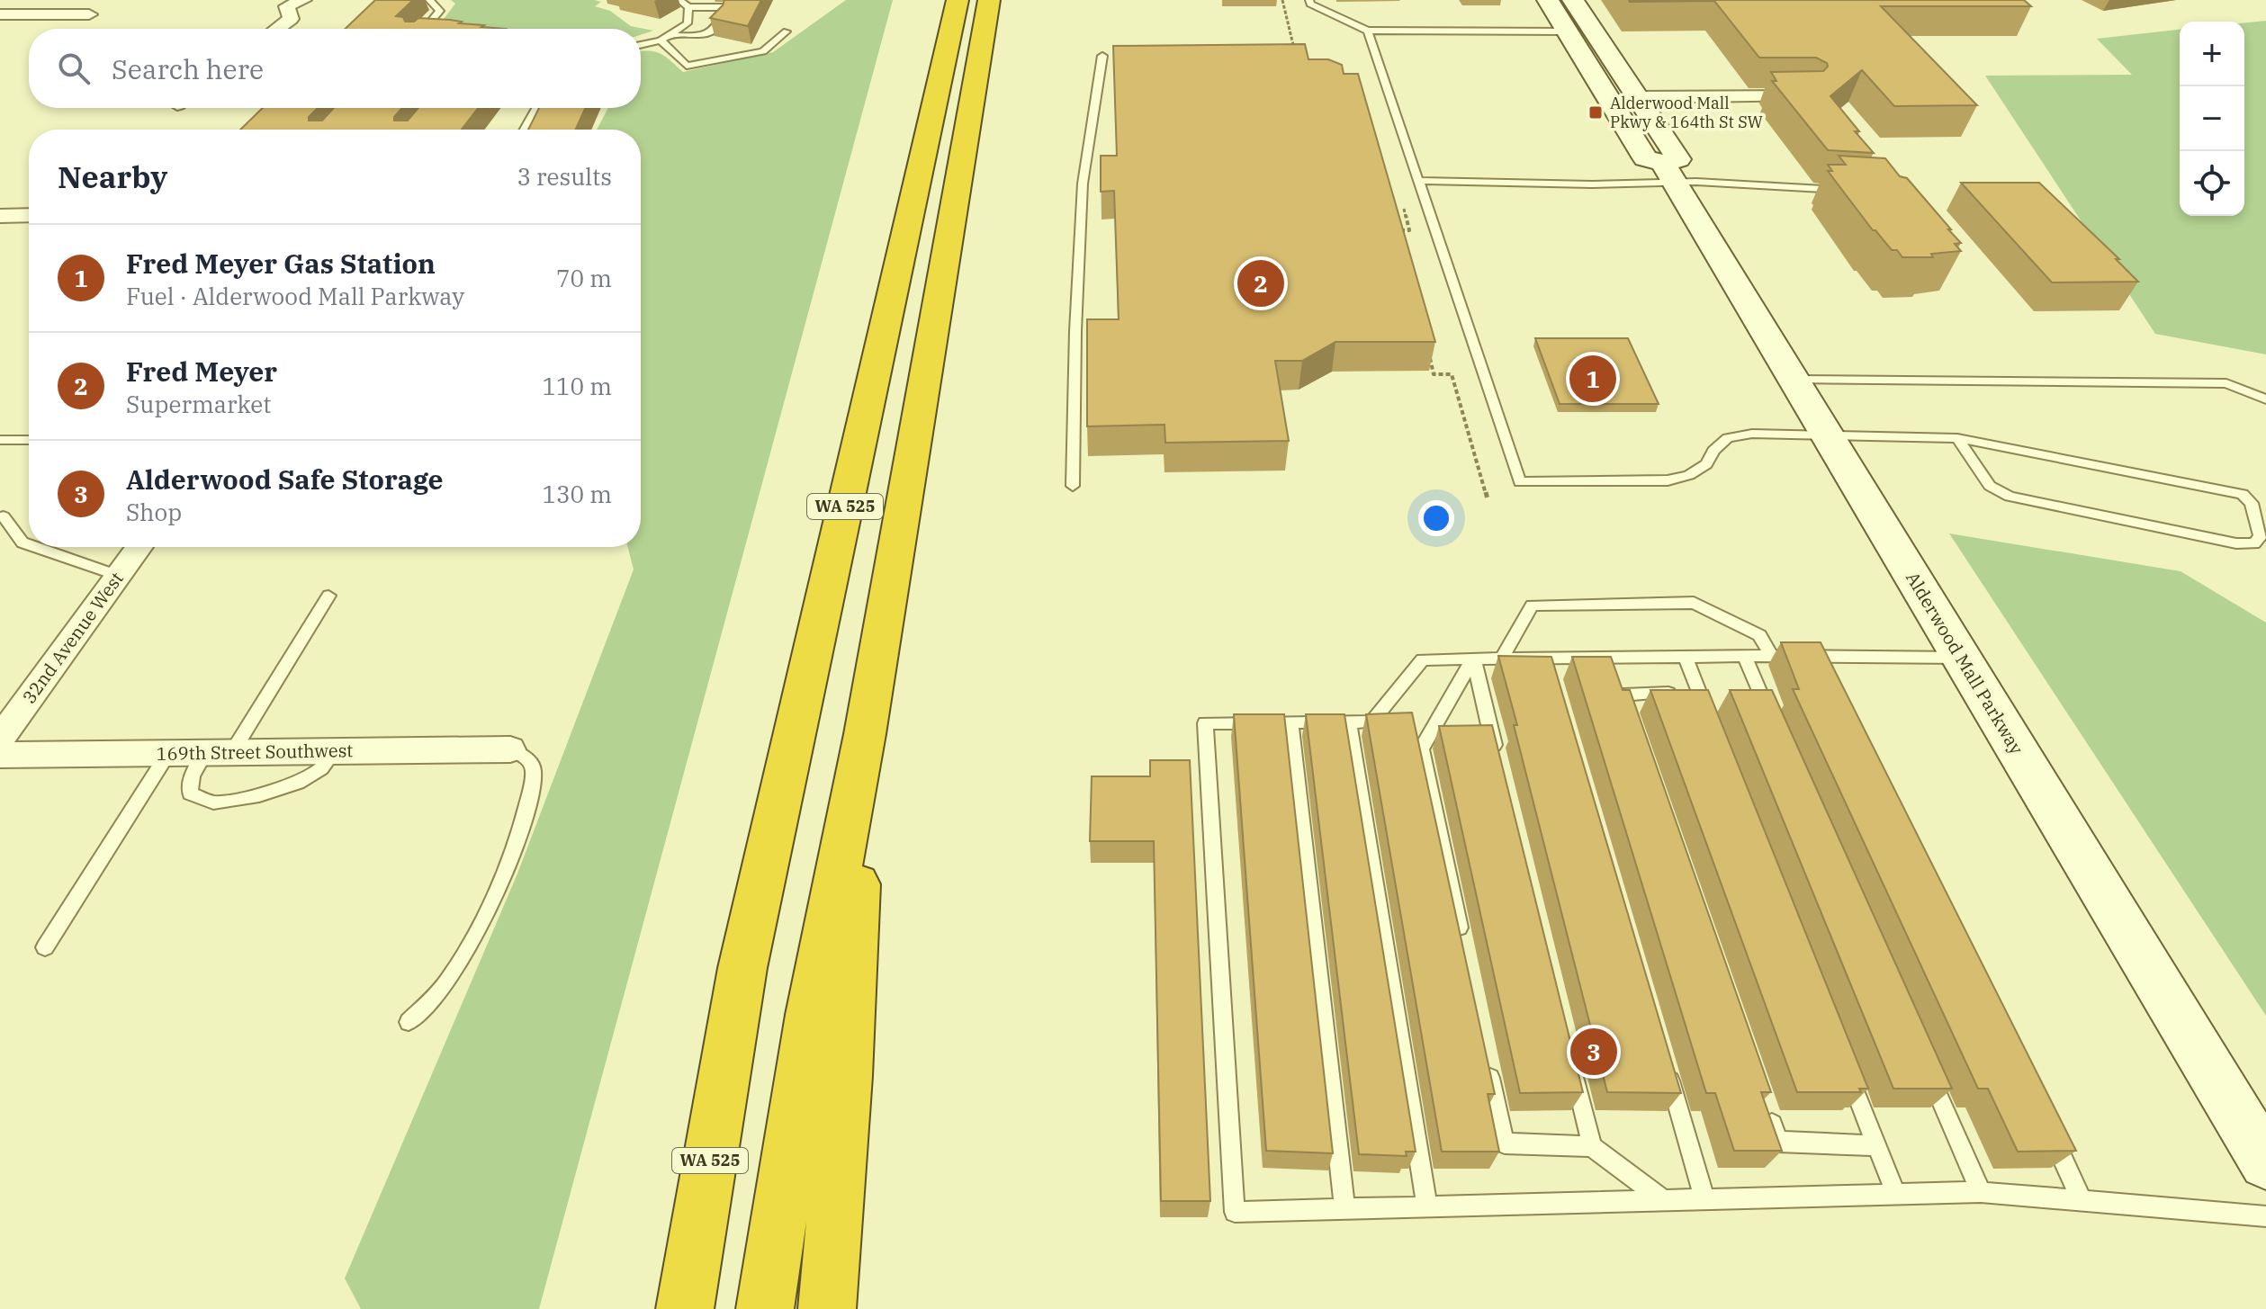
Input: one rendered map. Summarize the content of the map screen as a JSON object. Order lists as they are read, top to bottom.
{
  "streets": {
    "highway": ["WA 525"],
    "main road": ["Alderwood Mall Parkway"],
    "street": ["32nd Avenue West", "169th Street Southwest"]
  },
  "places": {
    "transit": ["Alderwood Mall Pkwy & 164th St SW"]
  },
  "page": {
    "map_buttons": ["+", "−"],
    "search": "Search here",
    "heading": ["Nearby", "3 results"],
    "list": [
      {
        "mark": "1",
        "name": "Fred Meyer Gas Station",
        "note": "Fuel · Alderwood Mall Parkway",
        "value": "70 m"
      },
      {
        "mark": "2",
        "name": "Fred Meyer",
        "note": "Supermarket",
        "value": "110 m"
      },
      {
        "mark": "3",
        "name": "Alderwood Safe Storage",
        "note": "Shop",
        "value": "130 m"
      }
    ],
    "pins": ["2", "1", "3"]
  }
}
